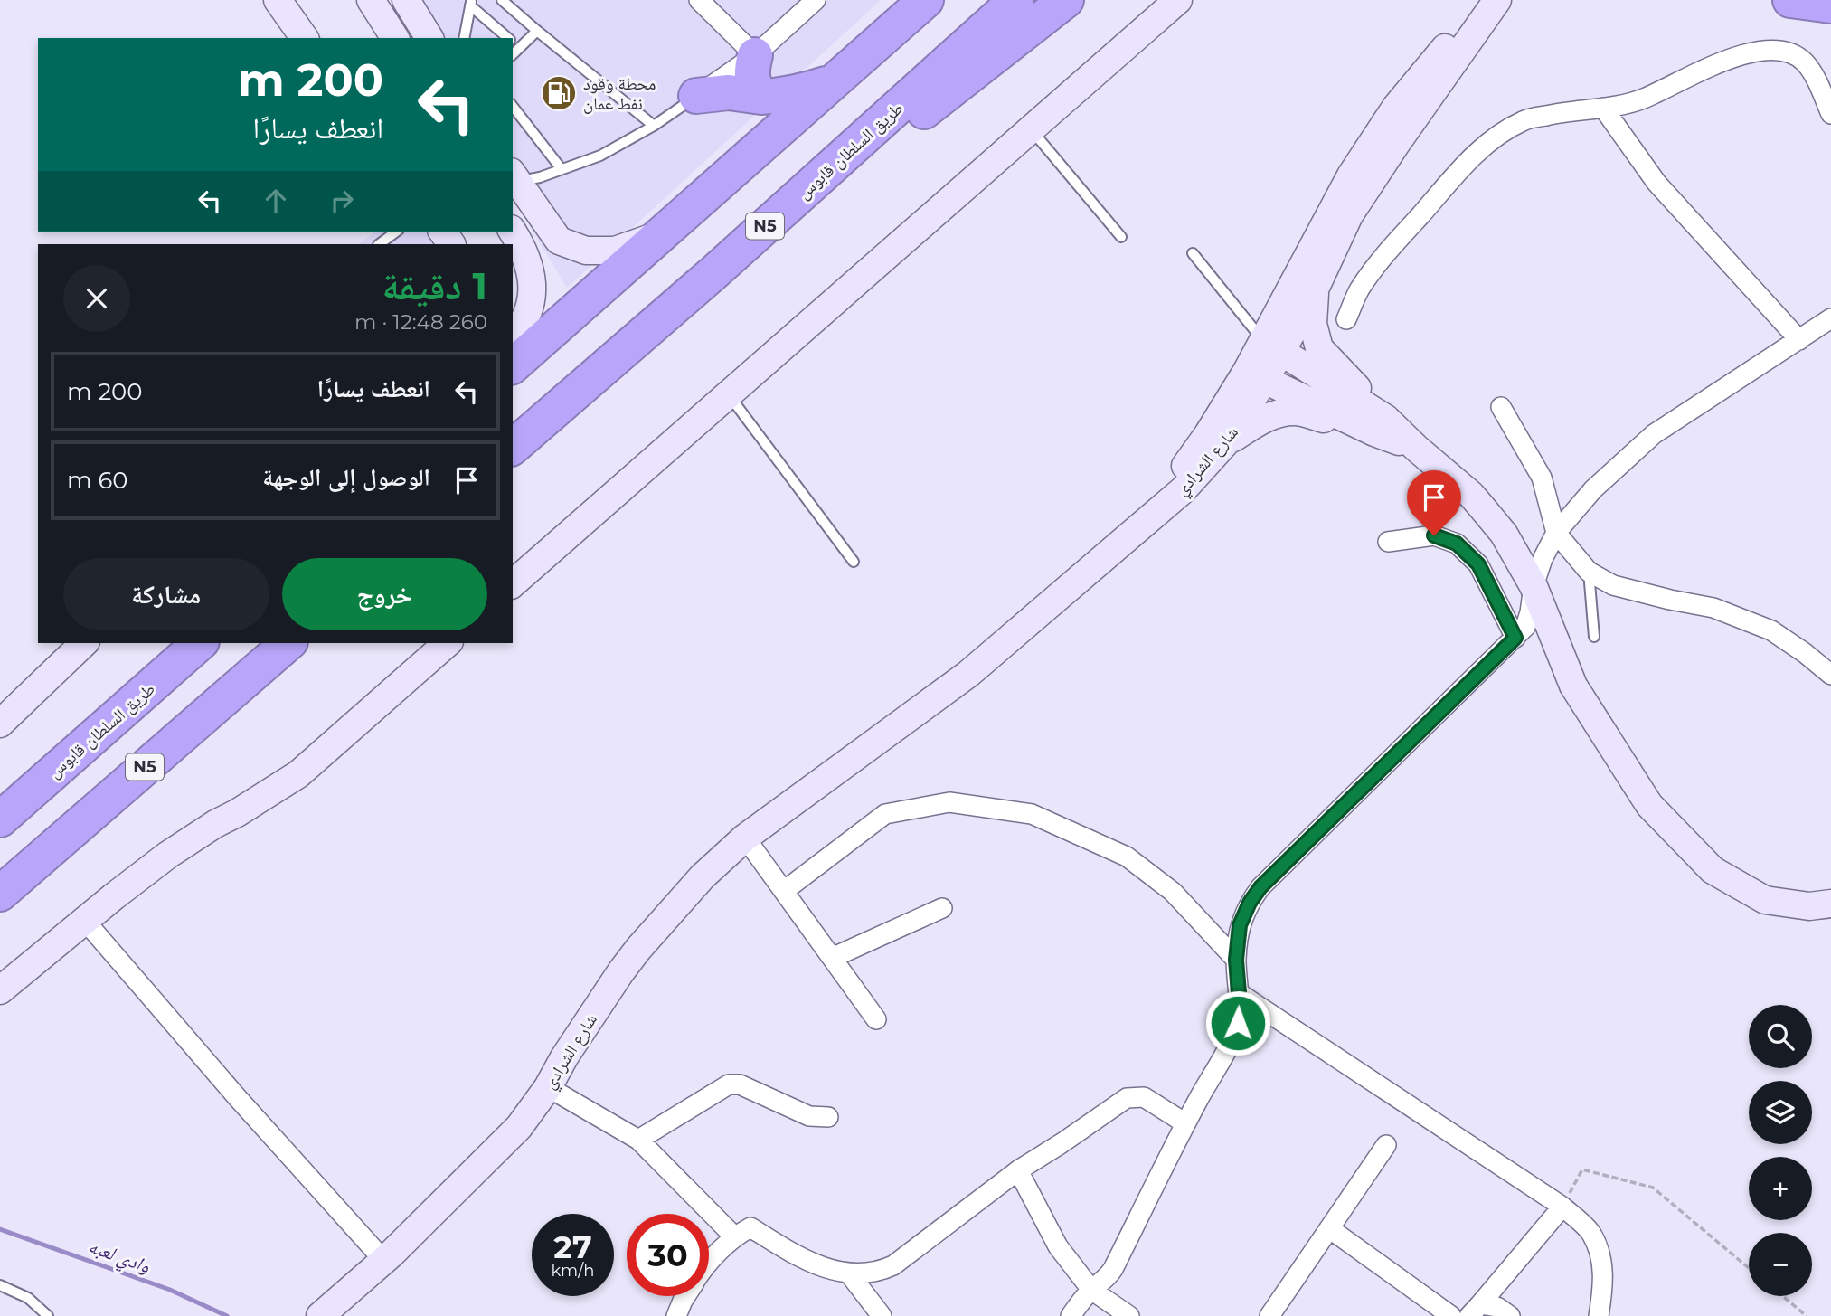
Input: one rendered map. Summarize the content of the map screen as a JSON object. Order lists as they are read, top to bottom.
{
  "streets": {
    "highway": ["طريق السلطان قابوس", "N5"],
    "street": ["شارع الشرادي"]
  },
  "water": ["وادي لعبه"],
  "places": {
    "fuel station": ["محطة وقود نفط عمان"]
  },
  "page": {
    "turn": ["200 m", "انعطف يسارًا"],
    "heading": ["1 دقيقة", "260 m · 12:48"],
    "list": [
      {
        "name": "انعطف يسارًا",
        "value": "200 m"
      },
      {
        "name": "الوصول إلى الوجهة",
        "value": "60 m"
      }
    ],
    "buttons": ["خروج", "مشاركة"],
    "map_buttons": ["+", "−"],
    "speed": "27 km/h",
    "limit": "30"
  }
}
